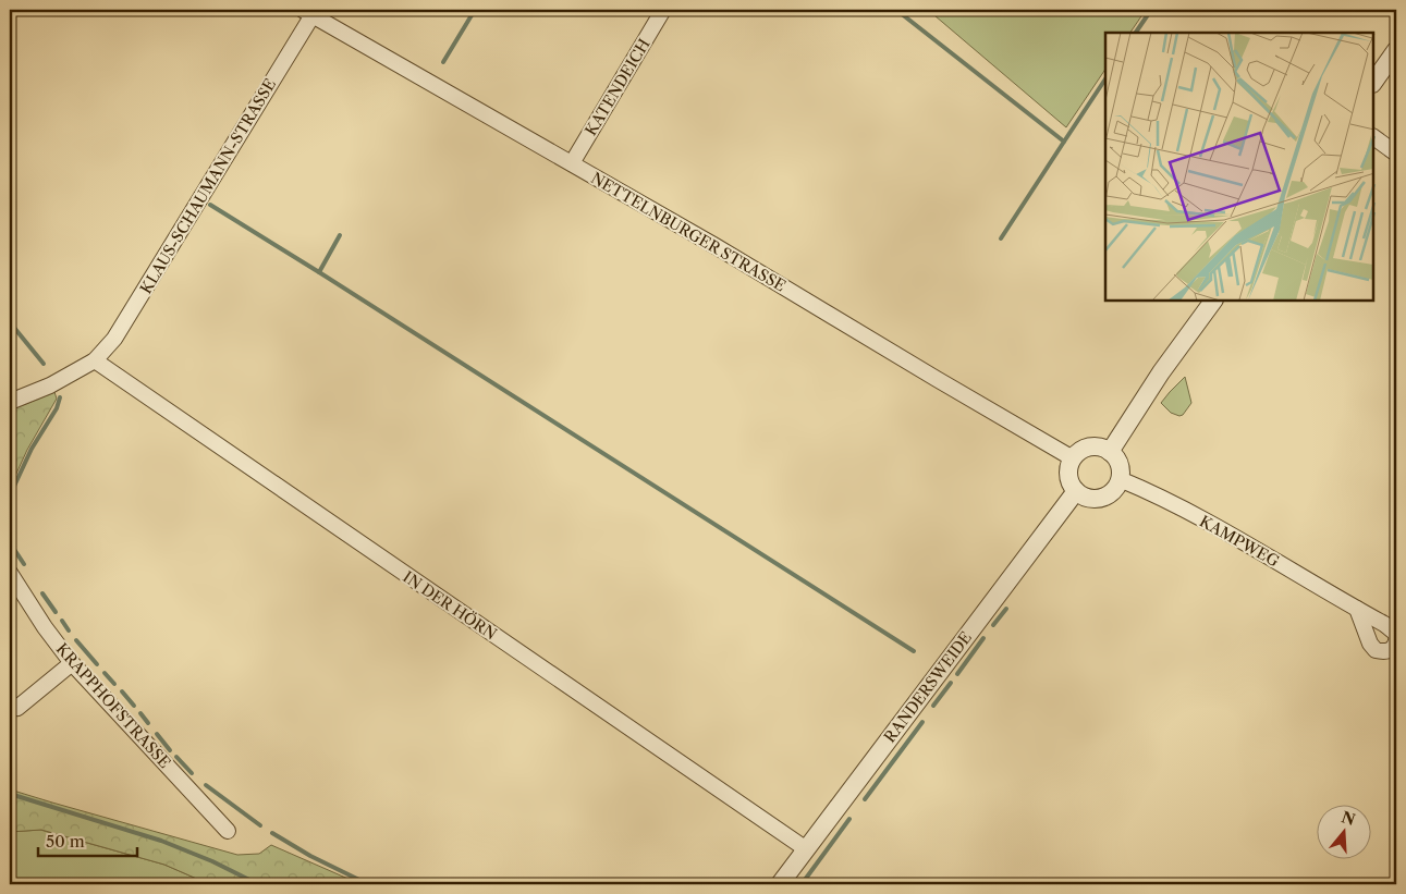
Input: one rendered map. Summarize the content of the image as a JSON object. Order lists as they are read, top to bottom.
{
  "streets": {
    "street": [
      "KATENDEICH",
      "KLAUS-SCHAUMANN-STRASSE",
      "NETTELNBURGER STRASSE",
      "KAMPWEG",
      "IN DER HÖRN",
      "RANDERSWEIDE",
      "KRAPPHOFSTRASSE"
    ]
  },
  "crossings": [
    ["KATENDEICH", "NETTELNBURGER STRASSE"],
    ["KLAUS-SCHAUMANN-STRASSE", "NETTELNBURGER STRASSE"],
    ["KLAUS-SCHAUMANN-STRASSE", "IN DER HÖRN"],
    ["NETTELNBURGER STRASSE", "KAMPWEG"],
    ["NETTELNBURGER STRASSE", "RANDERSWEIDE"],
    ["KAMPWEG", "RANDERSWEIDE"],
    ["IN DER HÖRN", "RANDERSWEIDE"]
  ],
  "scale_bar": "50 m",
  "north": "top"
}
